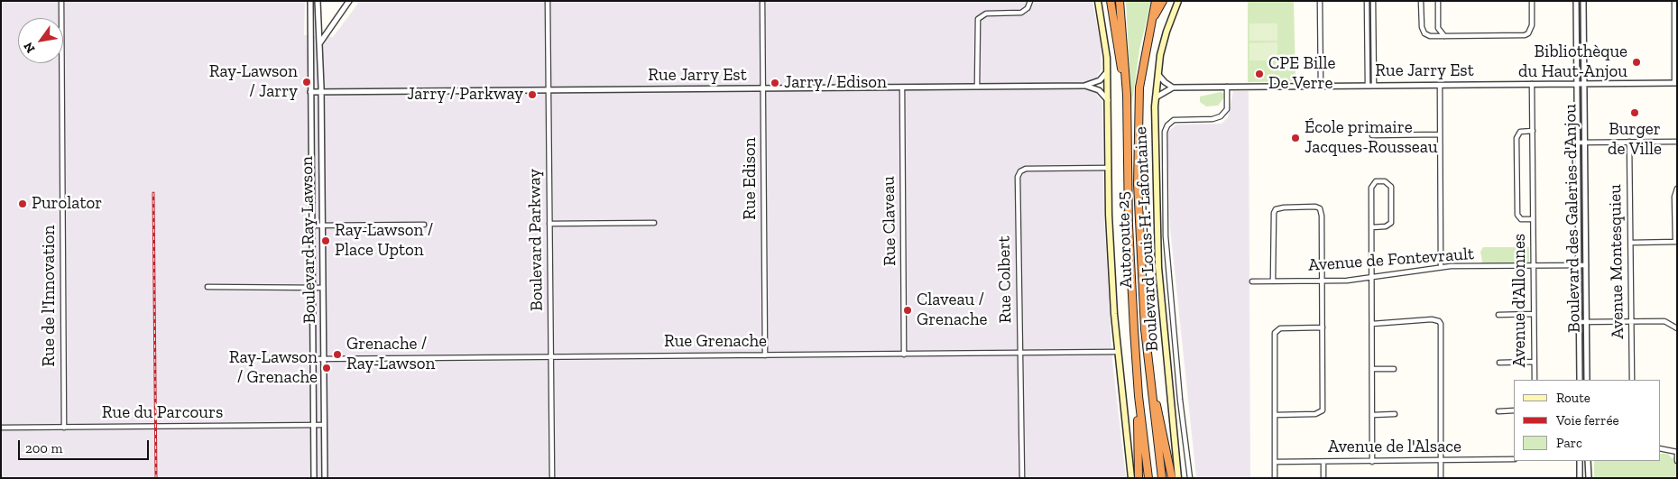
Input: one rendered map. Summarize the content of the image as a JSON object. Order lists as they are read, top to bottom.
{
  "streets": {
    "highway": ["Autoroute 25"],
    "main road": ["Boulevard Louis-H.-Lafontaine"],
    "street": [
      "Rue Jarry Est",
      "Rue Edison",
      "Boulevard des Galeries-d'Anjou",
      "Rue Claveau",
      "Boulevard Ray-Lawson",
      "Boulevard Parkway",
      "Avenue de Fontevrault",
      "Avenue Montesquieu",
      "Rue Colbert",
      "Rue de l'Innovation",
      "Avenue d'Allonnes",
      "Rue Grenache",
      "Rue du Parcours",
      "Avenue de l'Alsace"
    ]
  },
  "crossings": [
    ["Rue Jarry Est", "Rue Edison"],
    ["Rue Jarry Est", "Boulevard des Galeries-d'Anjou"],
    ["Rue Jarry Est", "Rue Claveau"],
    ["Rue Jarry Est", "Boulevard Louis-H.-Lafontaine"],
    ["Rue Jarry Est", "Boulevard Ray-Lawson"],
    ["Rue Jarry Est", "Boulevard Parkway"],
    ["Rue Jarry Est", "Avenue d'Allonnes"],
    ["Rue Edison", "Rue Grenache"],
    ["Boulevard des Galeries-d'Anjou", "Avenue de Fontevrault"],
    ["Rue Claveau", "Rue Grenache"],
    ["Boulevard Louis-H.-Lafontaine", "Rue Colbert"],
    ["Boulevard Louis-H.-Lafontaine", "Rue Grenache"],
    ["Boulevard Ray-Lawson", "Rue Grenache"],
    ["Boulevard Ray-Lawson", "Rue du Parcours"],
    ["Boulevard Parkway", "Rue Grenache"],
    ["Avenue de Fontevrault", "Avenue d'Allonnes"],
    ["Rue Colbert", "Rue Grenache"],
    ["Rue de l'Innovation", "Rue du Parcours"]
  ],
  "places": [
    "Bibliothèque du Haut-Anjou",
    "CPE Bille De Verre",
    "Ray-Lawson / Jarry",
    "Jarry / Edison",
    "Jarry / Parkway",
    "Burger de Ville",
    "École primaire Jacques-Rousseau",
    "Purolator",
    "Ray-Lawson / Place Upton",
    "Claveau / Grenache",
    "Grenache / Ray-Lawson",
    "Ray-Lawson / Grenache"
  ],
  "legend": ["Route", "Voie ferrée", "Parc"],
  "scale_bar": "200 m",
  "north": "bottom left"
}
